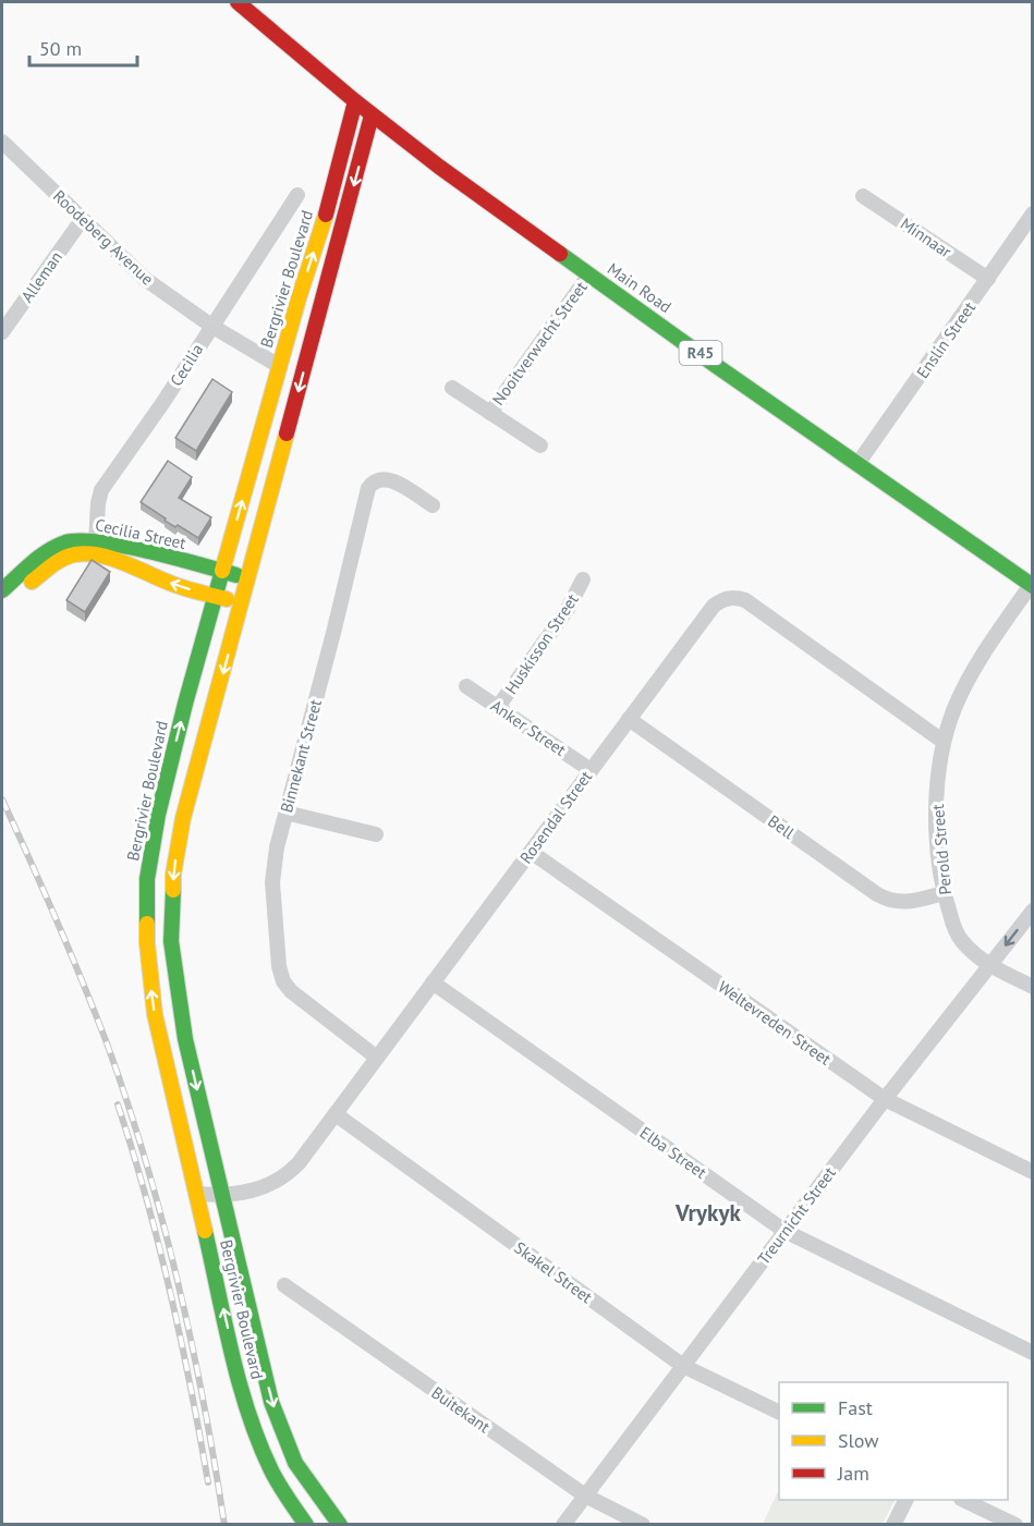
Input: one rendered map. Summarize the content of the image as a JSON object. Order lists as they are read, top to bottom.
{
  "streets": {
    "street": [
      "Roodeberg Avenue",
      "Minnaar",
      "Alleman",
      "Bergrivier Boulevard",
      "Main Road",
      "Enslin Street",
      "Nooitverwacht Street",
      "R45",
      "Cecilia",
      "Cecilia Street",
      "Huskisson Street",
      "Anker Street",
      "Binnekant Street",
      "Rosendal Street",
      "Bell",
      "Perold Street",
      "Weltevreden Street",
      "Elba Street",
      "Treurnicht Street",
      "Skakel Street",
      "Buitekant"
    ]
  },
  "crossings": [
    ["Roodeberg Avenue", "Alleman"],
    ["Roodeberg Avenue", "Bergrivier Boulevard"],
    ["Roodeberg Avenue", "Cecilia"],
    ["Minnaar", "Enslin Street"],
    ["Bergrivier Boulevard", "Main Road"],
    ["Bergrivier Boulevard", "Cecilia Street"],
    ["Bergrivier Boulevard", "Rosendal Street"],
    ["Main Road", "Enslin Street"],
    ["Main Road", "Nooitverwacht Street"],
    ["Main Road", "Perold Street"],
    ["Cecilia", "Cecilia Street"],
    ["Huskisson Street", "Anker Street"],
    ["Anker Street", "Rosendal Street"],
    ["Binnekant Street", "Rosendal Street"],
    ["Rosendal Street", "Bell"],
    ["Rosendal Street", "Perold Street"],
    ["Rosendal Street", "Weltevreden Street"],
    ["Rosendal Street", "Elba Street"],
    ["Rosendal Street", "Skakel Street"],
    ["Bell", "Perold Street"],
    ["Perold Street", "Treurnicht Street"],
    ["Weltevreden Street", "Treurnicht Street"],
    ["Elba Street", "Treurnicht Street"],
    ["Treurnicht Street", "Skakel Street"],
    ["Treurnicht Street", "Buitekant"]
  ],
  "districts": ["Vrykyk"],
  "legend": ["Fast", "Slow", "Jam"],
  "scale_bar": "50 m"
}
